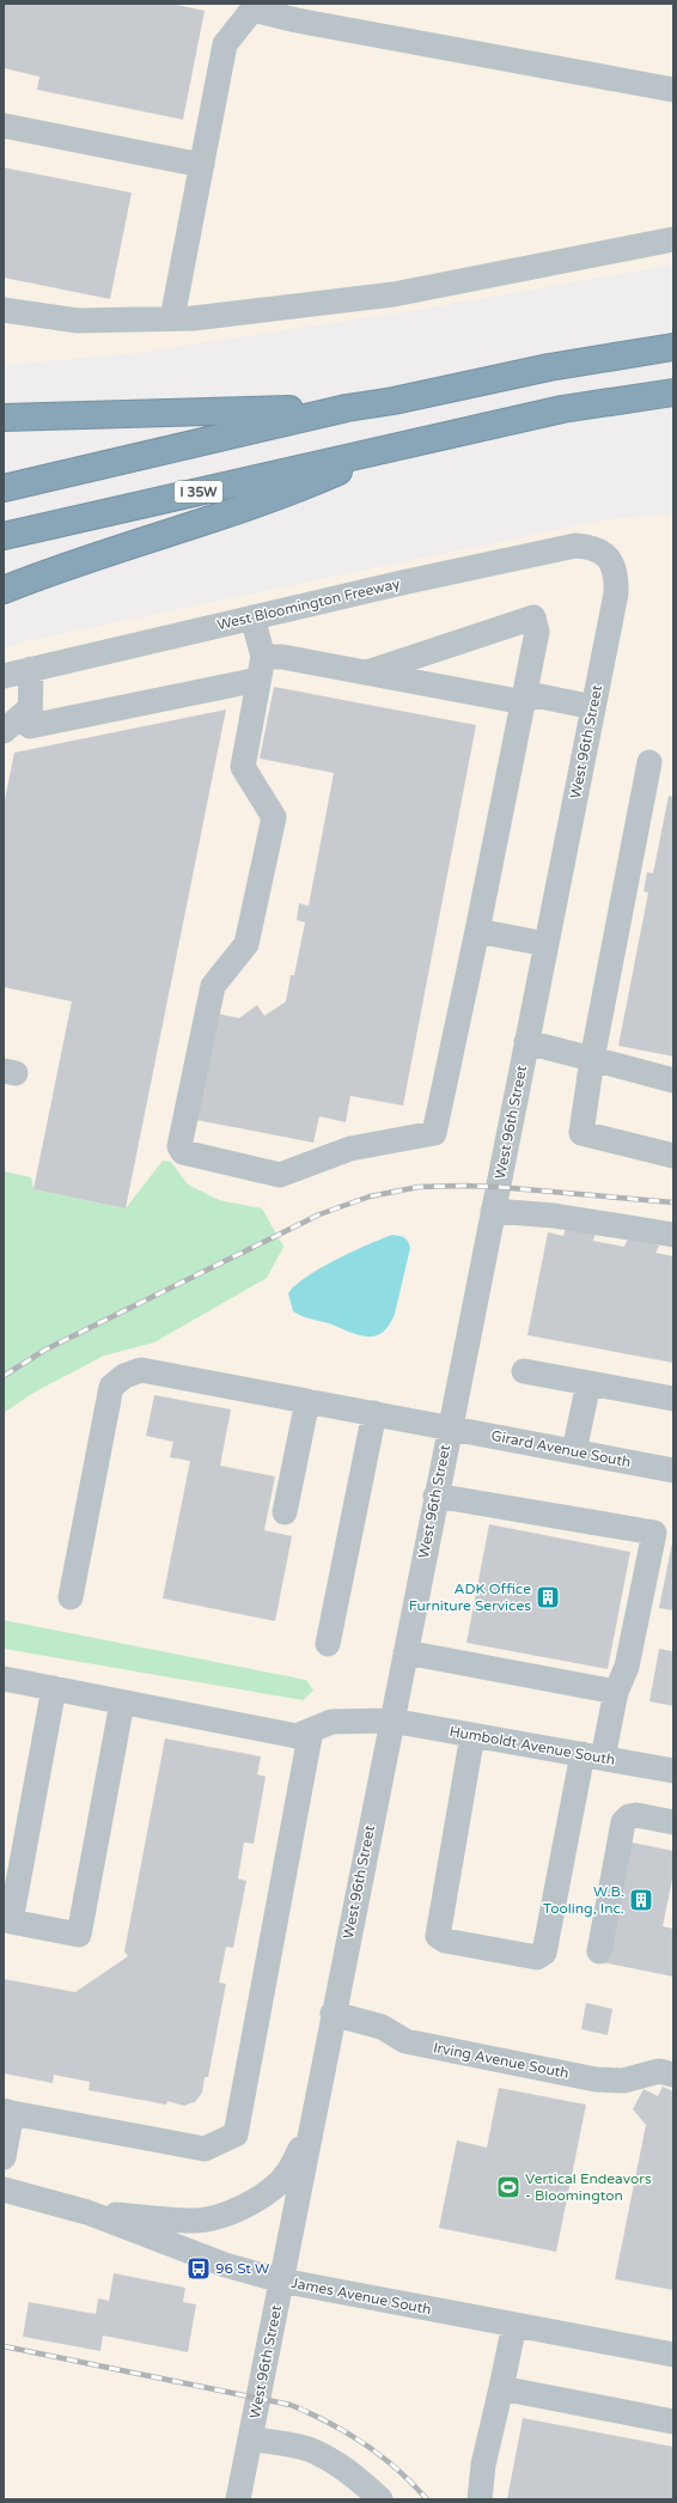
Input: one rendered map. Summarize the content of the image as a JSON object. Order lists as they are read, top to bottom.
{
  "streets": {
    "highway": ["I 35W"],
    "street": [
      "West Bloomington Freeway",
      "West 96th Street",
      "Girard Avenue South",
      "Humboldt Avenue South",
      "Irving Avenue South",
      "James Avenue South"
    ]
  },
  "crossings": [
    ["West Bloomington Freeway", "West 96th Street"],
    ["West 96th Street", "Girard Avenue South"],
    ["West 96th Street", "Humboldt Avenue South"],
    ["West 96th Street", "Irving Avenue South"],
    ["West 96th Street", "James Avenue South"]
  ],
  "places": {
    "building": ["ADK Office Furniture Services", "W.B. Tooling, Inc."],
    "sports": ["Vertical Endeavors - Bloomington"],
    "bus stop": ["96 St W"]
  }
}
